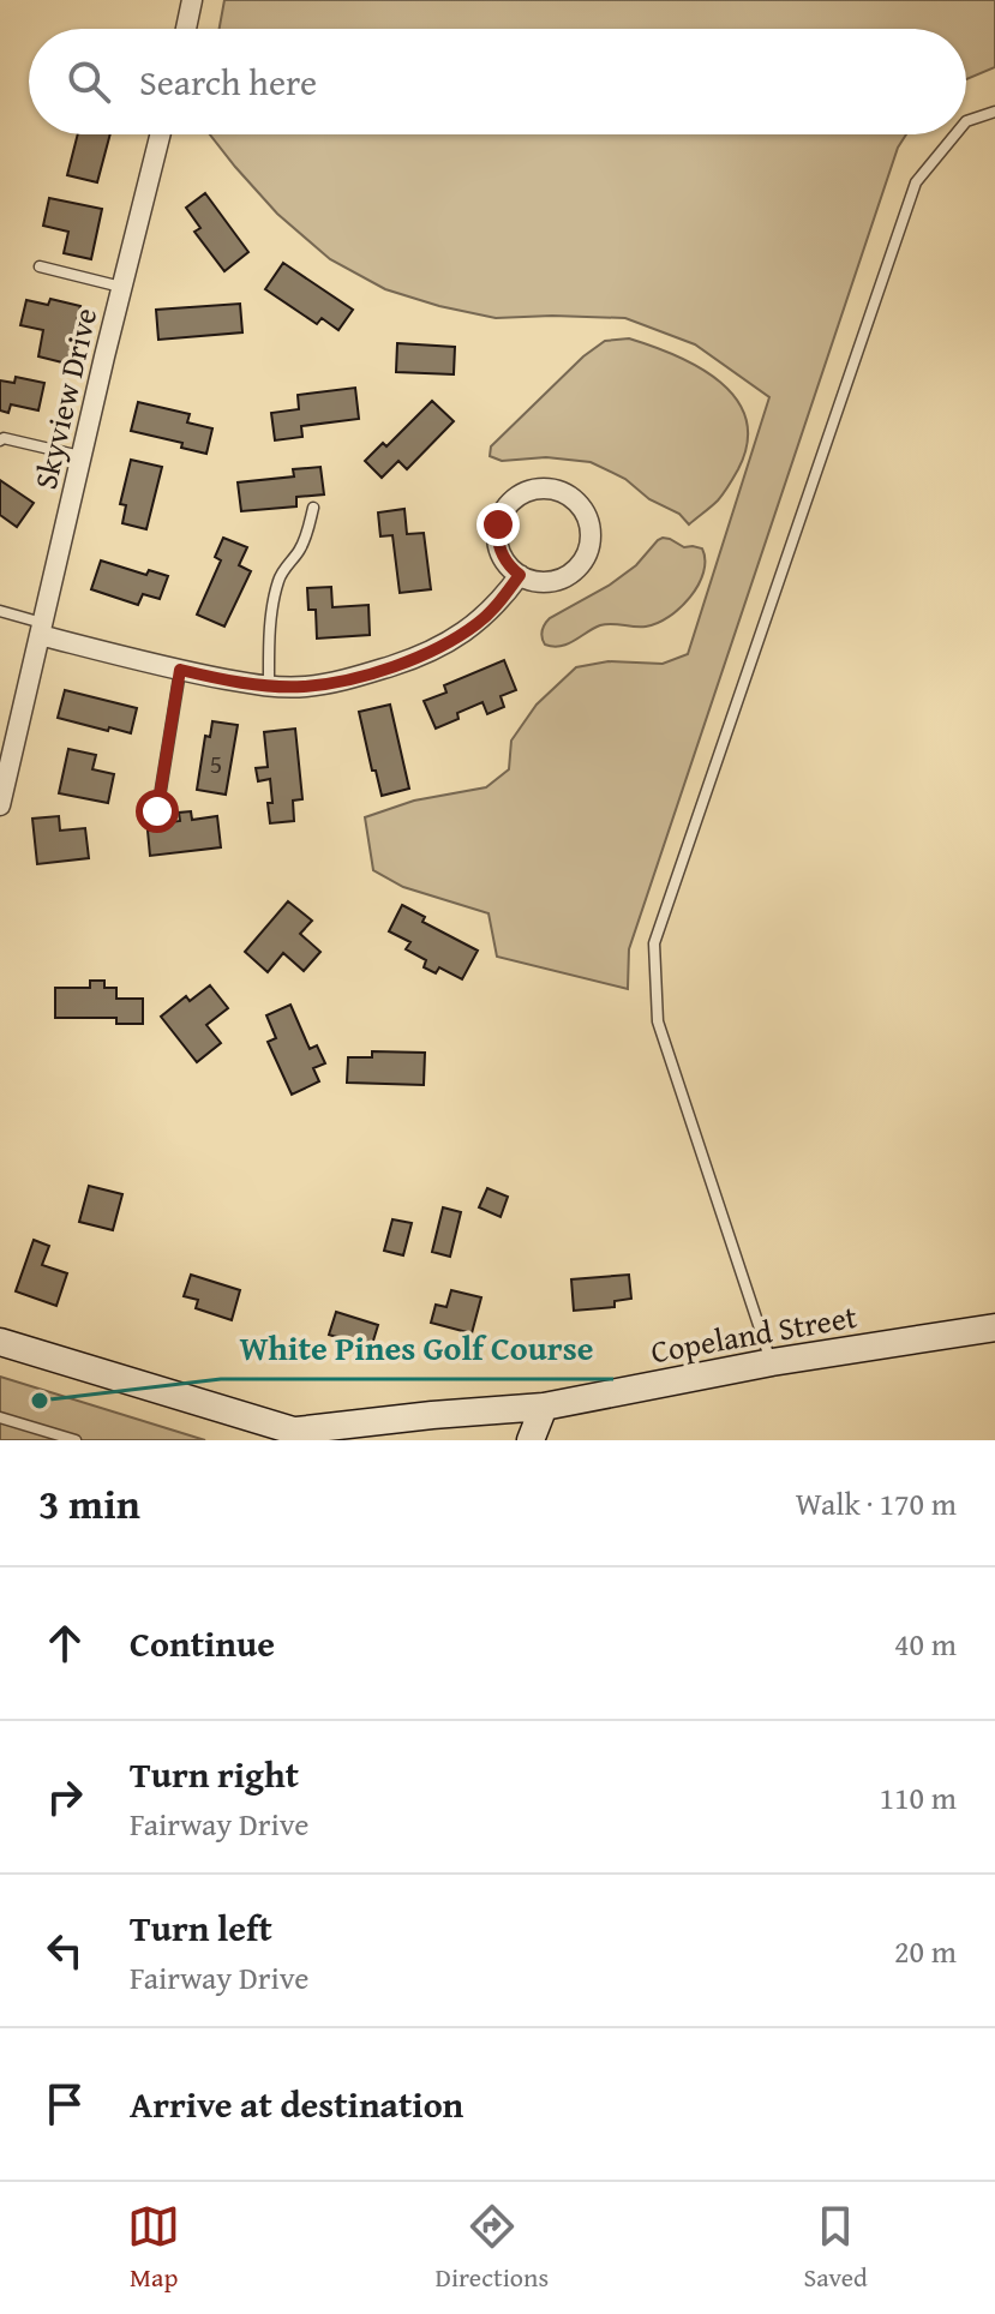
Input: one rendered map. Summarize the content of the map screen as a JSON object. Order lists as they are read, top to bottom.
{
  "streets": {
    "street": ["Skyview Drive", "Copeland Street"]
  },
  "places": ["White Pines Golf Course"],
  "house_numbers": ["5"],
  "page": {
    "search": "Search here",
    "heading": ["3 min", "Walk · 170 m"],
    "list": [
      ["Continue", "40 m"],
      ["Turn right", "Fairway Drive", "110 m"],
      ["Turn left", "Fairway Drive", "20 m"],
      "Arrive at destination"
    ],
    "nav": ["Map", "Directions", "Saved"]
  }
}
